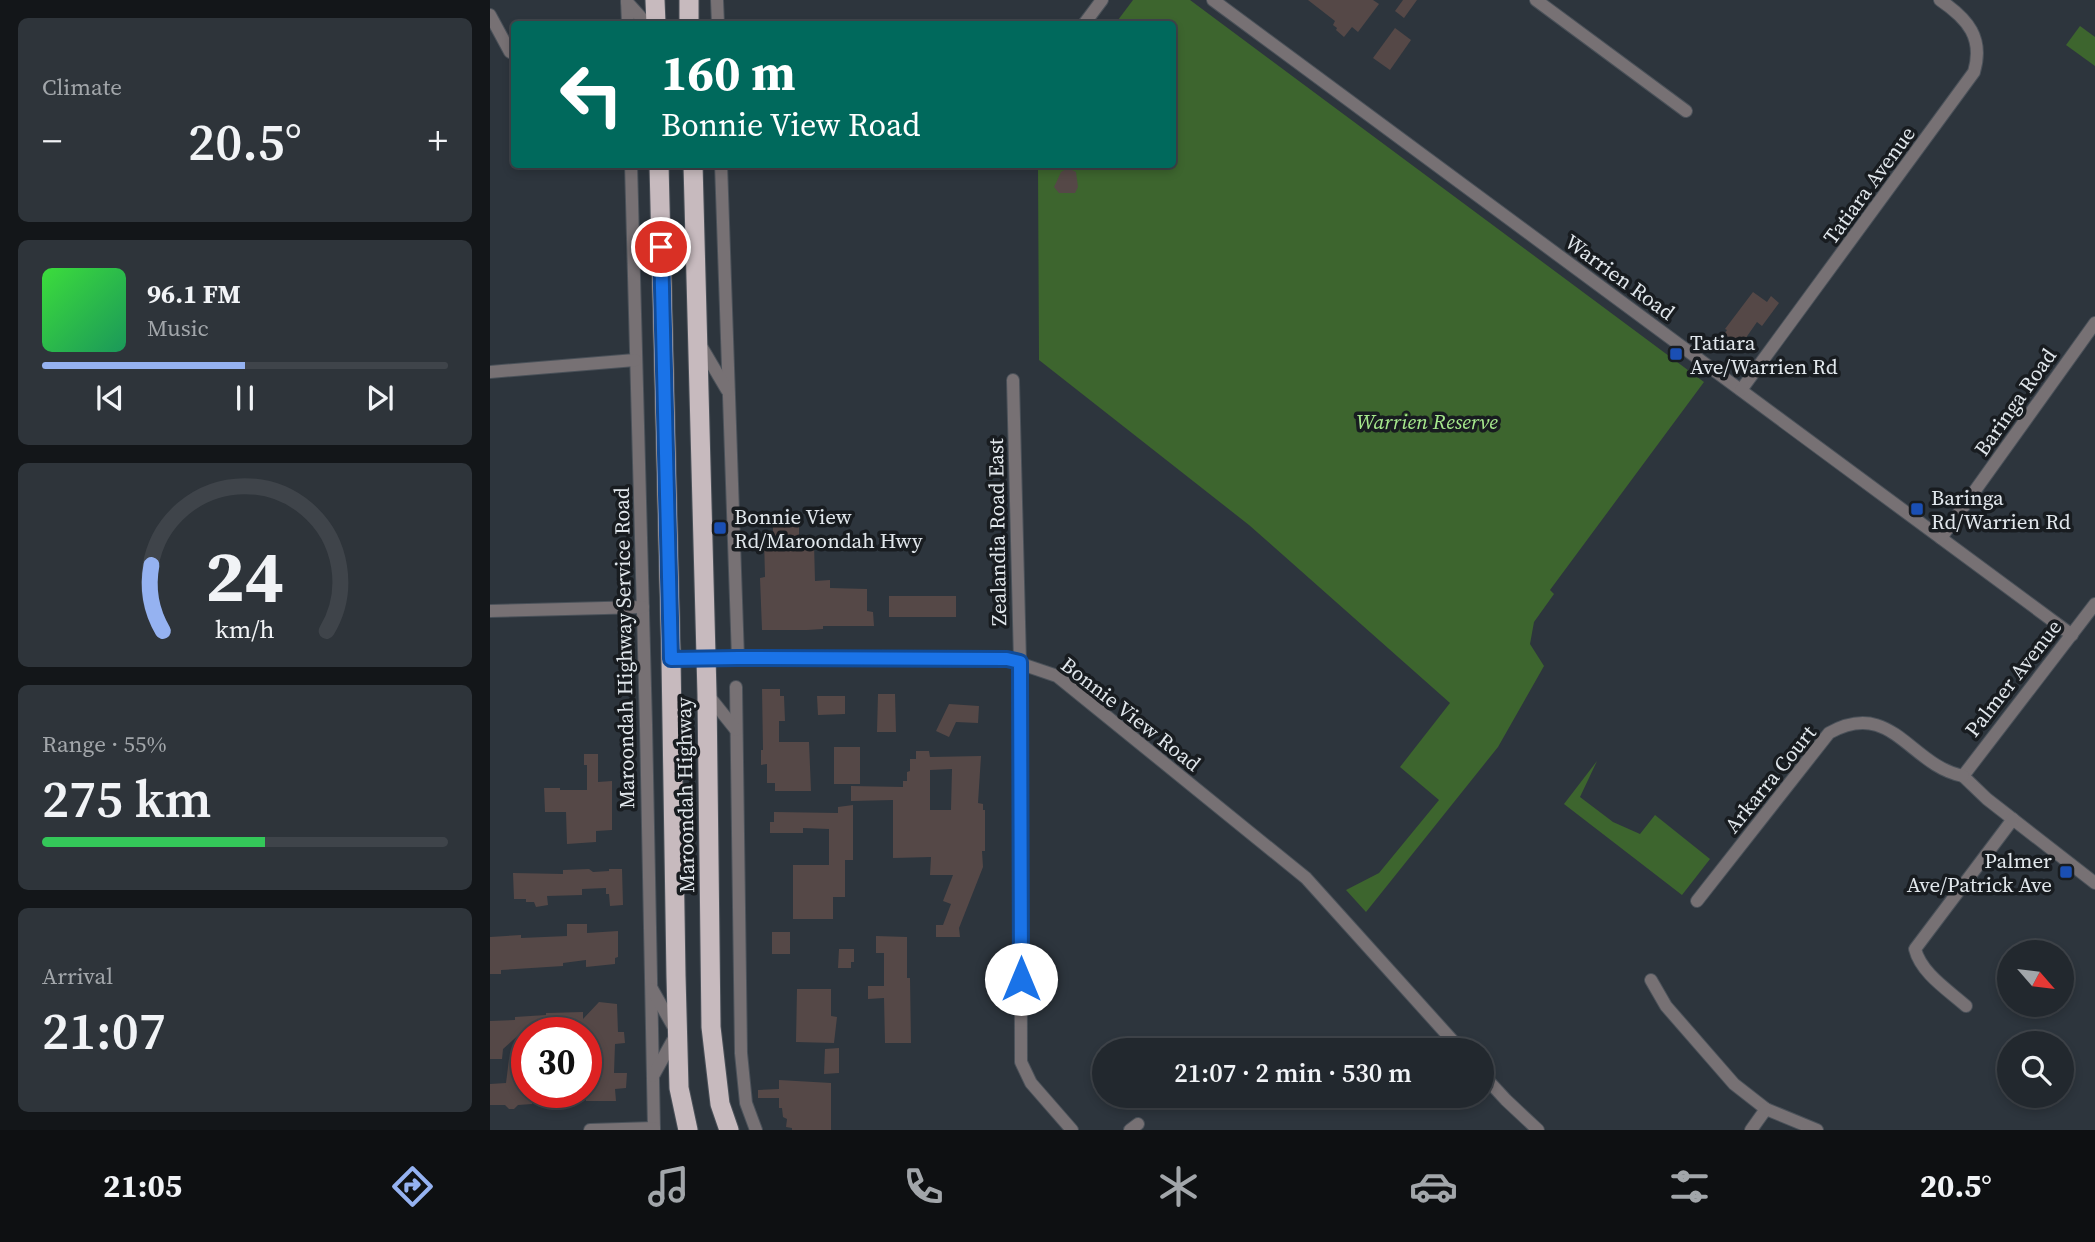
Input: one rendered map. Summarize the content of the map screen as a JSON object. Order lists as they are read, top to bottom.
{
  "streets": {
    "highway": ["Maroondah Highway"],
    "street": [
      "Tatiara Avenue",
      "Warrien Road",
      "Baringa Road",
      "Zealandia Road East",
      "Maroondah Highway Service Road",
      "Palmer Avenue",
      "Bonnie View Road",
      "Arkarra Court"
    ]
  },
  "crossings": [
    ["Tatiara Avenue", "Warrien Road"],
    ["Warrien Road", "Baringa Road"],
    ["Warrien Road", "Palmer Avenue"],
    ["Zealandia Road East", "Bonnie View Road"],
    ["Palmer Avenue", "Arkarra Court"],
    ["Bonnie View Road", "Maroondah Highway"]
  ],
  "parks": ["Warrien Reserve"],
  "places": {
    "transit": [
      "Tatiara Ave/Warrien Rd",
      "Baringa Rd/Warrien Rd",
      "Bonnie View Rd/Maroondah Hwy",
      "Palmer Ave/Patrick Ave"
    ]
  },
  "north": "bottom right",
  "page": {
    "tile": [
      "Climate",
      ["Range · 55%", "275 km"],
      ["Arrival", "21:07"]
    ],
    "turn": ["160 m", "Bonnie View Road"],
    "heat": ["−", "20.5°", "+"],
    "song": ["96.1 FM", "Music"],
    "limit": "30",
    "trip": "21:07 · 2 min · 530 m",
    "tabs": ["21:05", "20.5°"],
    "gauge": ["24", "km/h"]
  }
}
